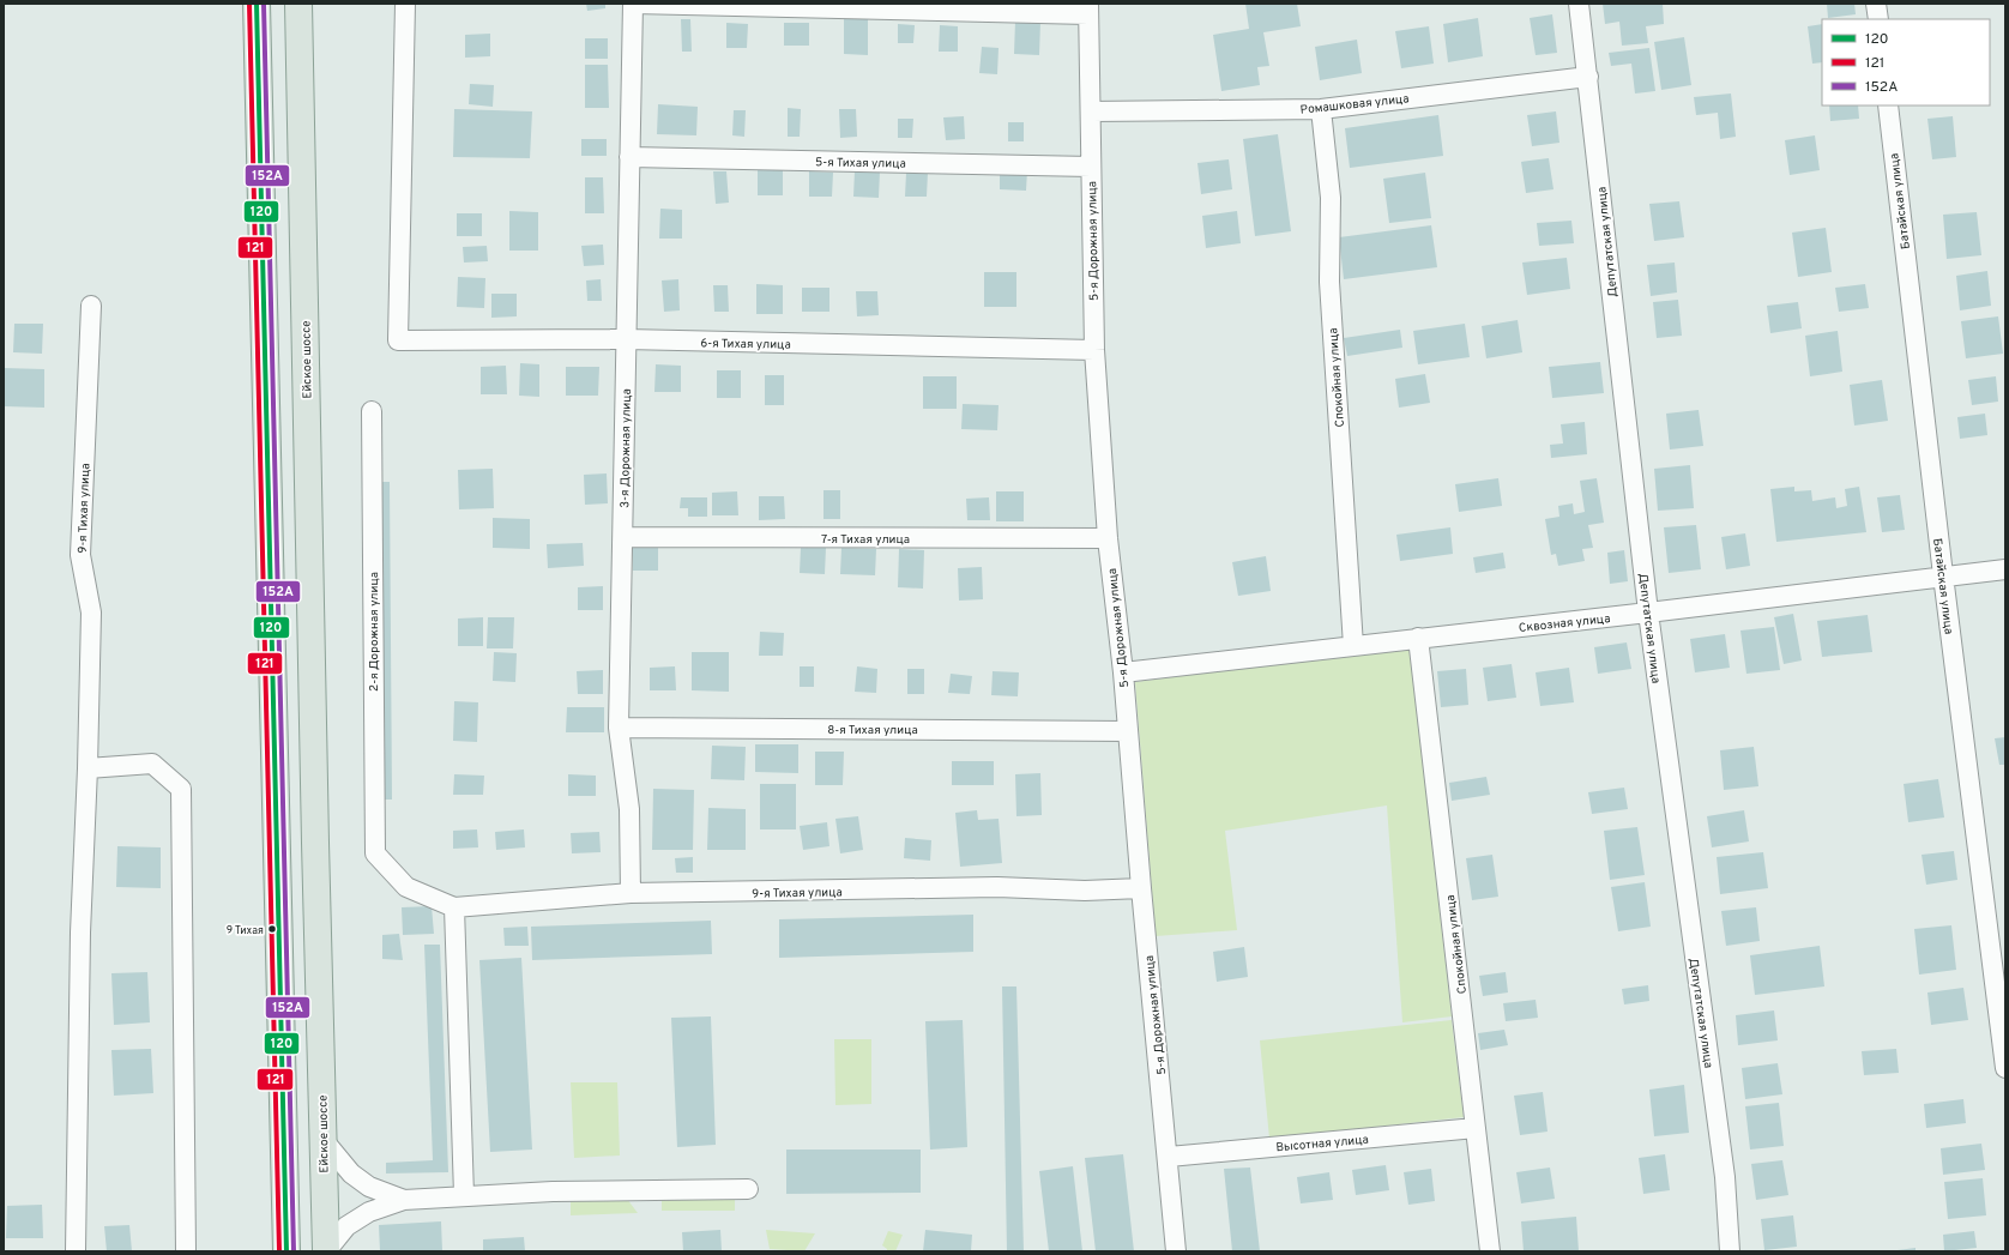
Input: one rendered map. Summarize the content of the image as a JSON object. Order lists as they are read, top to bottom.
{
  "streets": {
    "main road": ["Ейское шоссе"],
    "street": [
      "Ромашковая улица",
      "5-я Тихая улица",
      "Батайская улица",
      "5-я Дорожная улица",
      "Депутатская улица",
      "6-я Тихая улица",
      "Спокойная улица",
      "3-я Дорожная улица",
      "9-я Тихая улица",
      "7-я Тихая улица",
      "Сквозная улица",
      "2-я Дорожная улица",
      "8-я Тихая улица",
      "Высотная улица"
    ]
  },
  "crossings": [
    ["Ромашковая улица", "5-я Дорожная улица"],
    ["Ромашковая улица", "Депутатская улица"],
    ["Ромашковая улица", "Спокойная улица"],
    ["5-я Тихая улица", "5-я Дорожная улица"],
    ["5-я Тихая улица", "3-я Дорожная улица"],
    ["Батайская улица", "Сквозная улица"],
    ["5-я Дорожная улица", "6-я Тихая улица"],
    ["5-я Дорожная улица", "9-я Тихая улица"],
    ["5-я Дорожная улица", "7-я Тихая улица"],
    ["5-я Дорожная улица", "Сквозная улица"],
    ["5-я Дорожная улица", "8-я Тихая улица"],
    ["5-я Дорожная улица", "Высотная улица"],
    ["Депутатская улица", "Сквозная улица"],
    ["6-я Тихая улица", "3-я Дорожная улица"],
    ["Спокойная улица", "Сквозная улица"],
    ["Спокойная улица", "Высотная улица"],
    ["3-я Дорожная улица", "9-я Тихая улица"],
    ["3-я Дорожная улица", "7-я Тихая улица"],
    ["3-я Дорожная улица", "8-я Тихая улица"],
    ["9-я Тихая улица", "2-я Дорожная улица"]
  ],
  "places": ["9 Тихая"],
  "lines": ["transit line 120", "transit line 121", "transit line 152A"],
  "legend": ["120", "121", "152A"]
}
